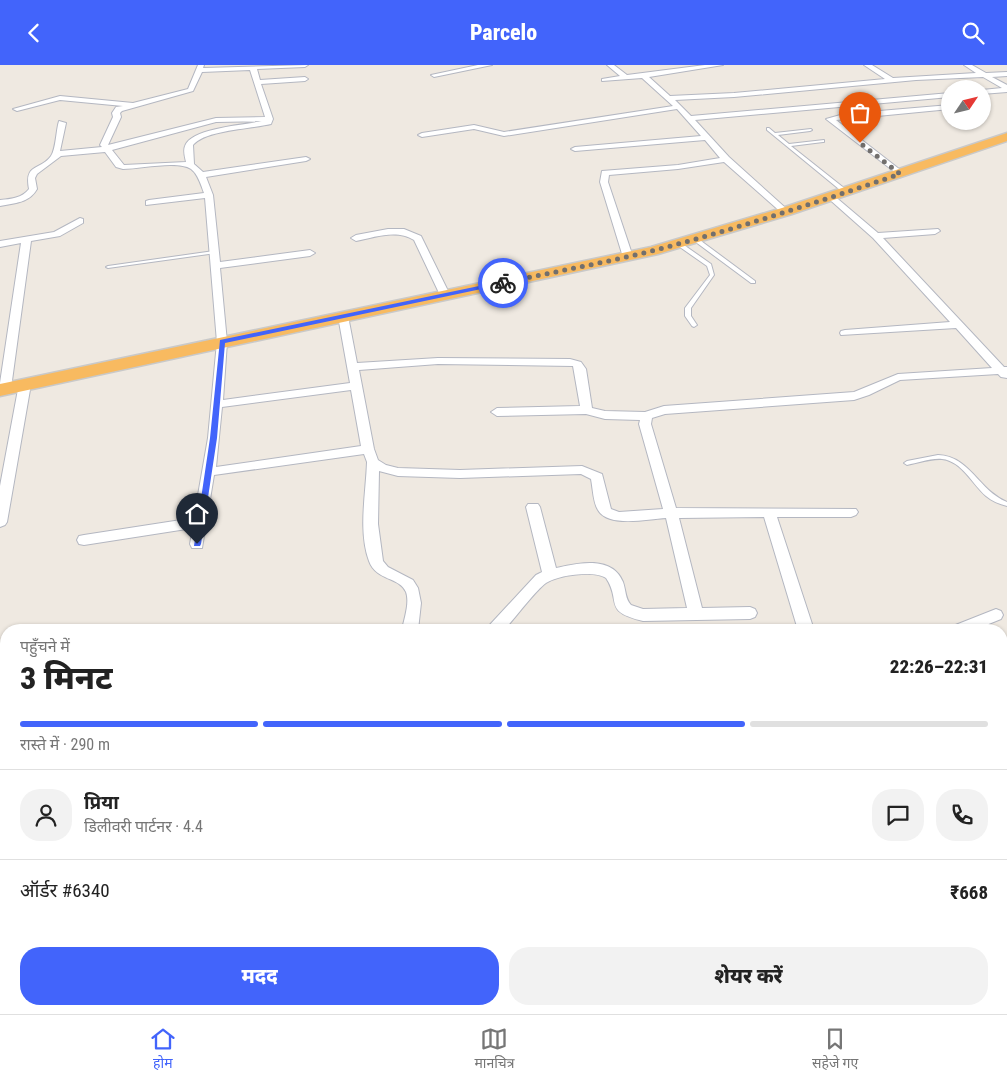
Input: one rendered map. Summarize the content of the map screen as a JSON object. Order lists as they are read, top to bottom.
{
  "north": "top right",
  "page": {
    "header": "Parcelo",
    "heading": ["3 मिनट", "पहुँचने में", "22:26–22:31"],
    "panel": [
      "प्रिया",
      "डिलीवरी पार्टनर · 4.4",
      "ऑर्डर #6340",
      "₹668"
    ],
    "bar": "रास्ते में · 290 m",
    "buttons": ["मदद", "शेयर करें"],
    "tabs": ["होम", "मानचित्र", "सहेजे गए"]
  }
}
